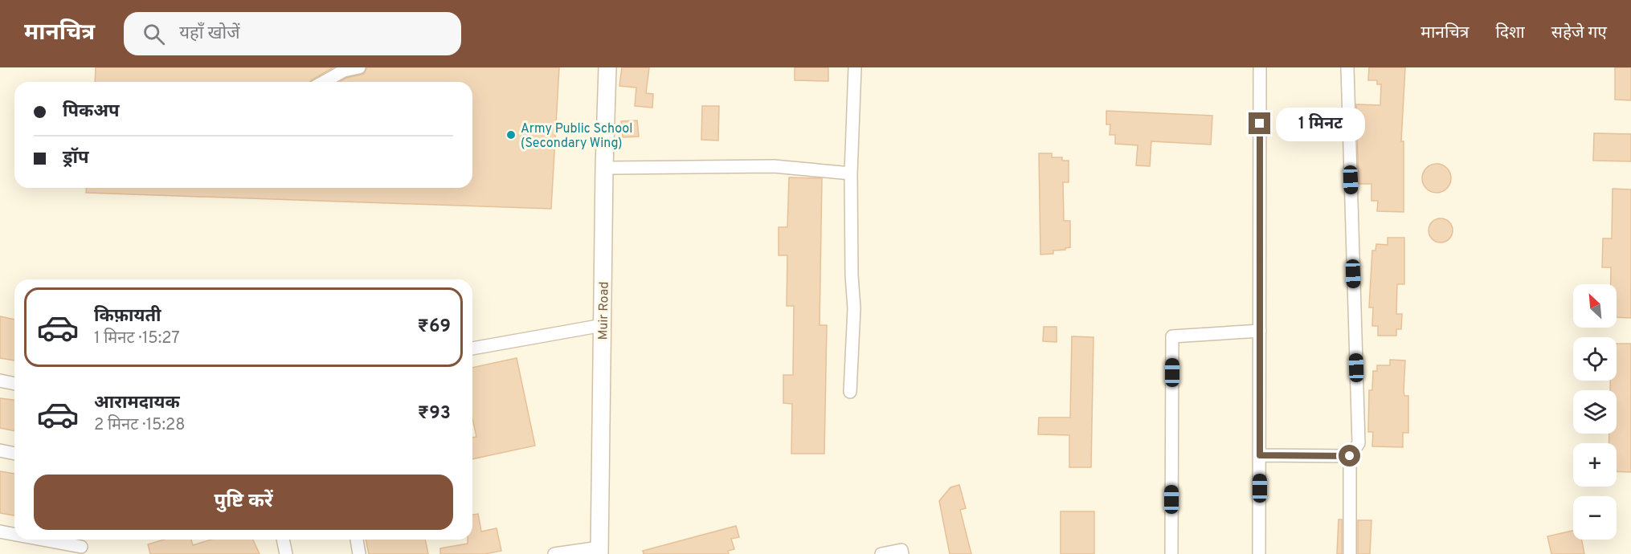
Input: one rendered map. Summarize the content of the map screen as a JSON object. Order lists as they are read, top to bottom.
{
  "streets": {
    "main road": ["Muir Road"]
  },
  "places": ["Army Public School (Secondary Wing)"],
  "north": "top left",
  "page": {
    "header": "मानचित्र",
    "search": "यहाँ खोजें",
    "nav": ["मानचित्र", "दिशा", "सहेजे गए"],
    "banner": ["पिकअप", "ड्रॉप"],
    "bubble": "1 मिनट",
    "map_buttons": ["+", "−"],
    "list": [
      {
        "name": "किफ़ायती",
        "note": "1 मिनट · 15:27",
        "value": "₹69"
      },
      {
        "name": "आरामदायक",
        "note": "2 मिनट · 15:28",
        "value": "₹93"
      }
    ],
    "buttons": "पुष्टि करें"
  }
}
